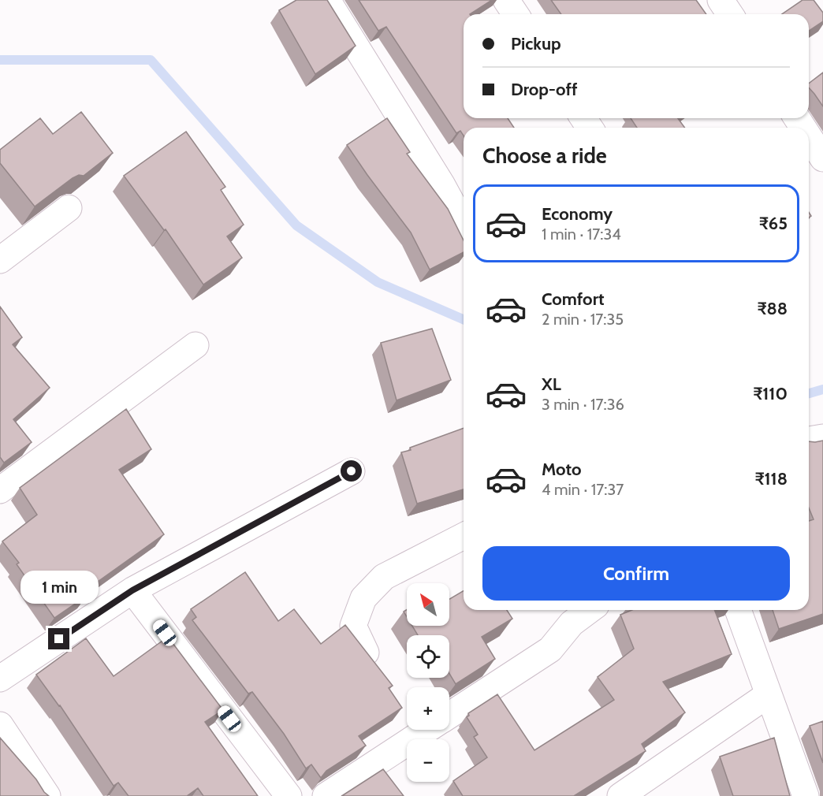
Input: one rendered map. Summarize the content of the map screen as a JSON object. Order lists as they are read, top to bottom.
{
  "north": "top left",
  "page": {
    "banner": ["Pickup", "Drop-off"],
    "heading": "Choose a ride",
    "list": [
      {
        "name": "Economy",
        "note": "1 min · 17:34",
        "value": "₹65"
      },
      {
        "name": "Comfort",
        "note": "2 min · 17:35",
        "value": "₹88"
      },
      {
        "name": "XL",
        "note": "3 min · 17:36",
        "value": "₹110"
      },
      {
        "name": "Moto",
        "note": "4 min · 17:37",
        "value": "₹118"
      }
    ],
    "buttons": "Confirm",
    "bubble": "1 min",
    "map_buttons": ["+", "−"]
  }
}
